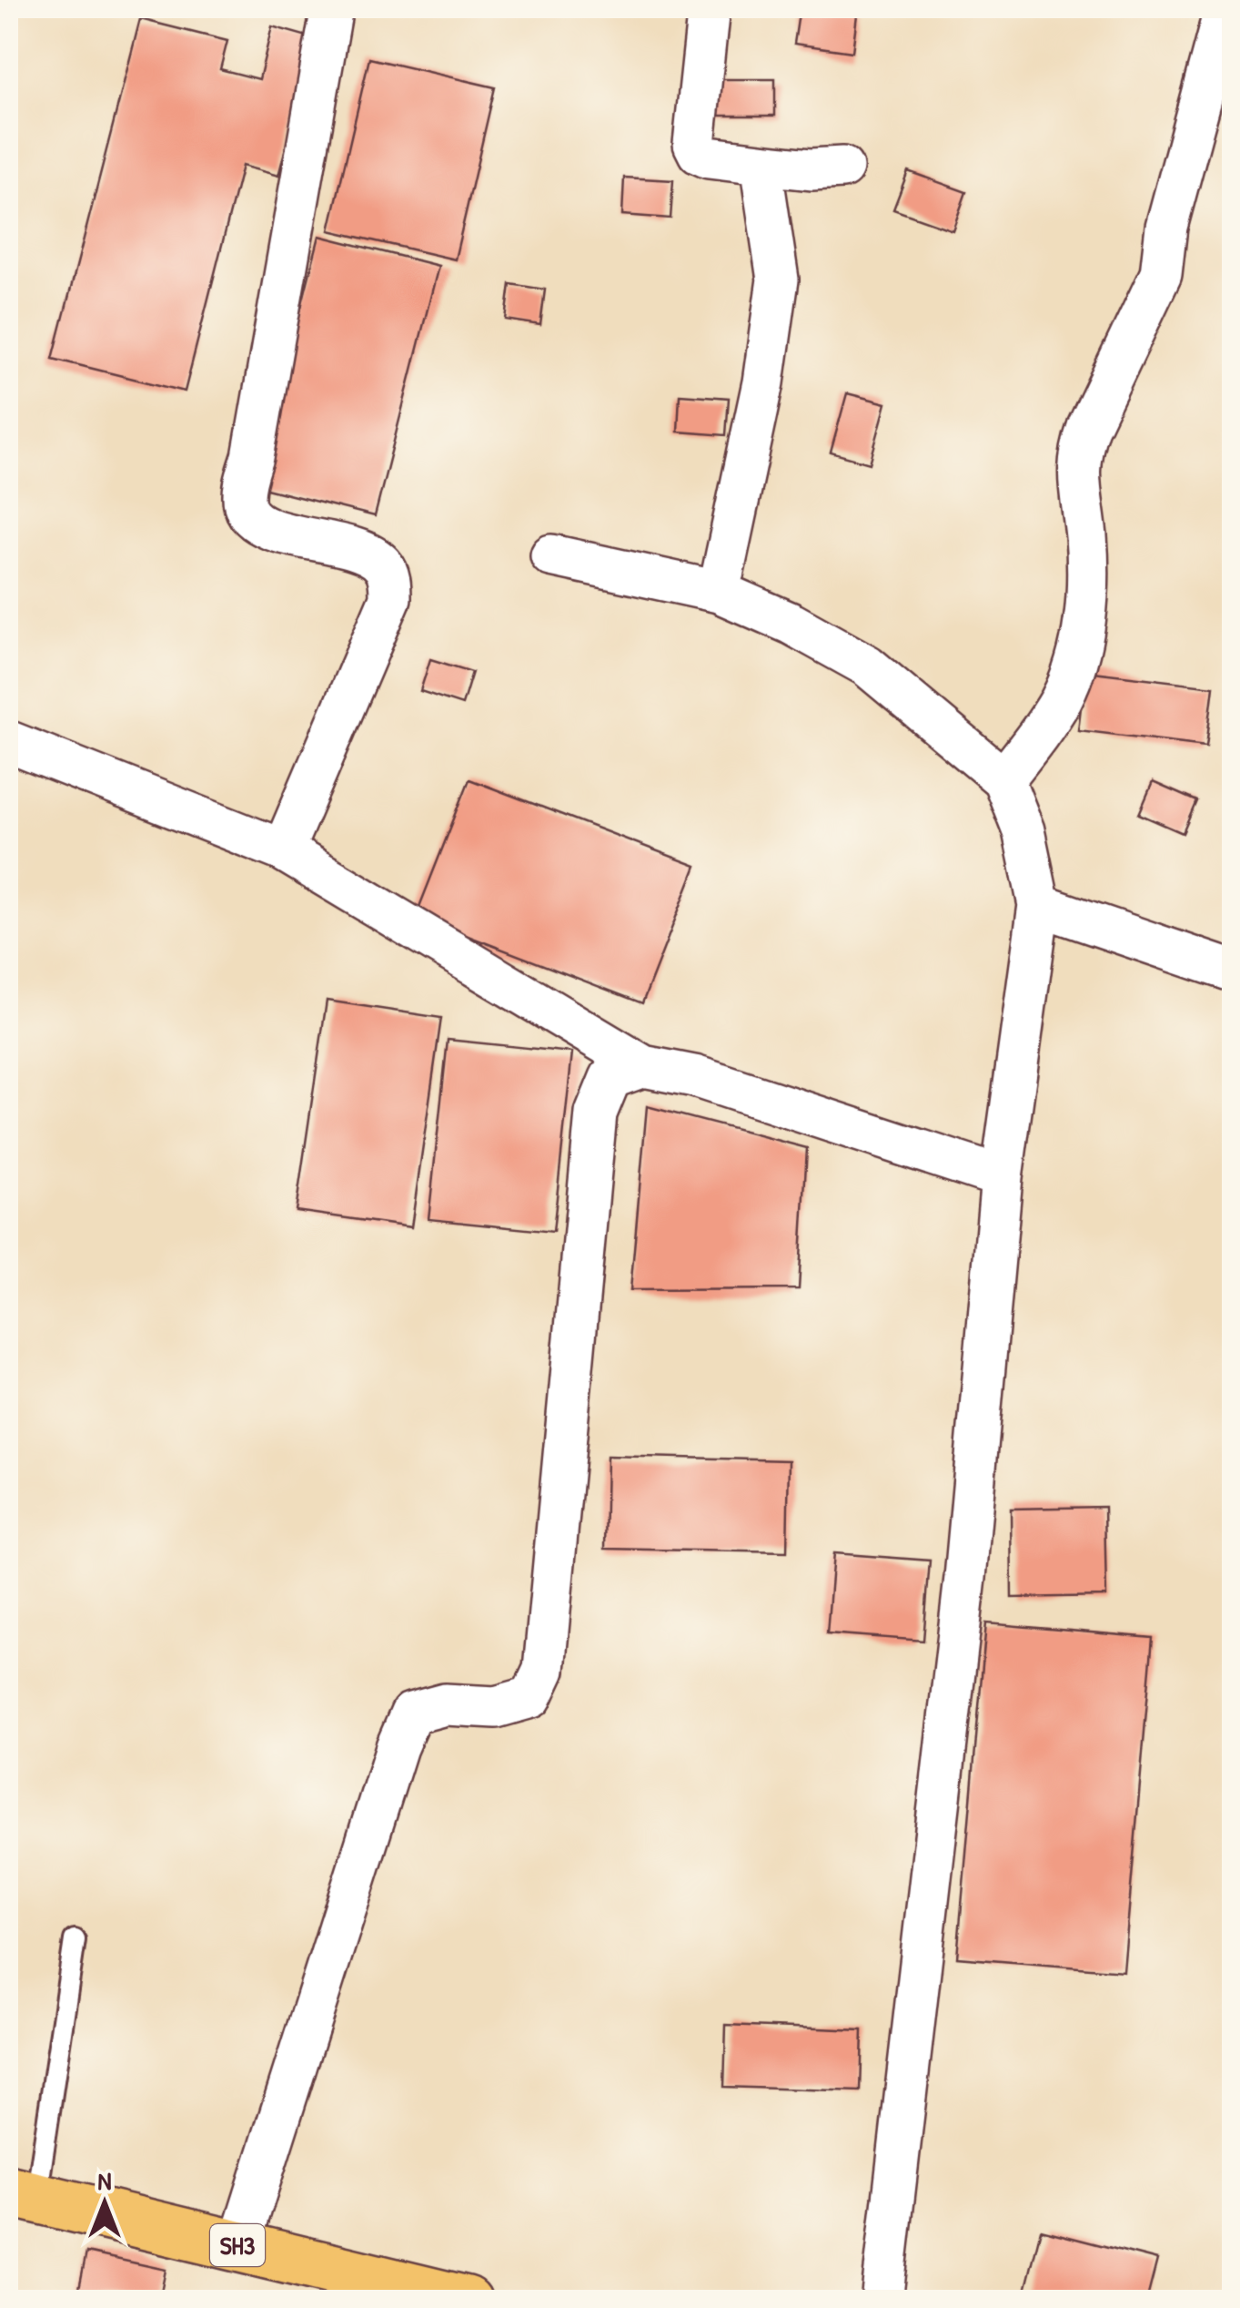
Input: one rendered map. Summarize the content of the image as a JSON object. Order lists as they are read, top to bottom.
{
  "streets": {
    "main road": ["SH3"]
  },
  "north": "top"
}
